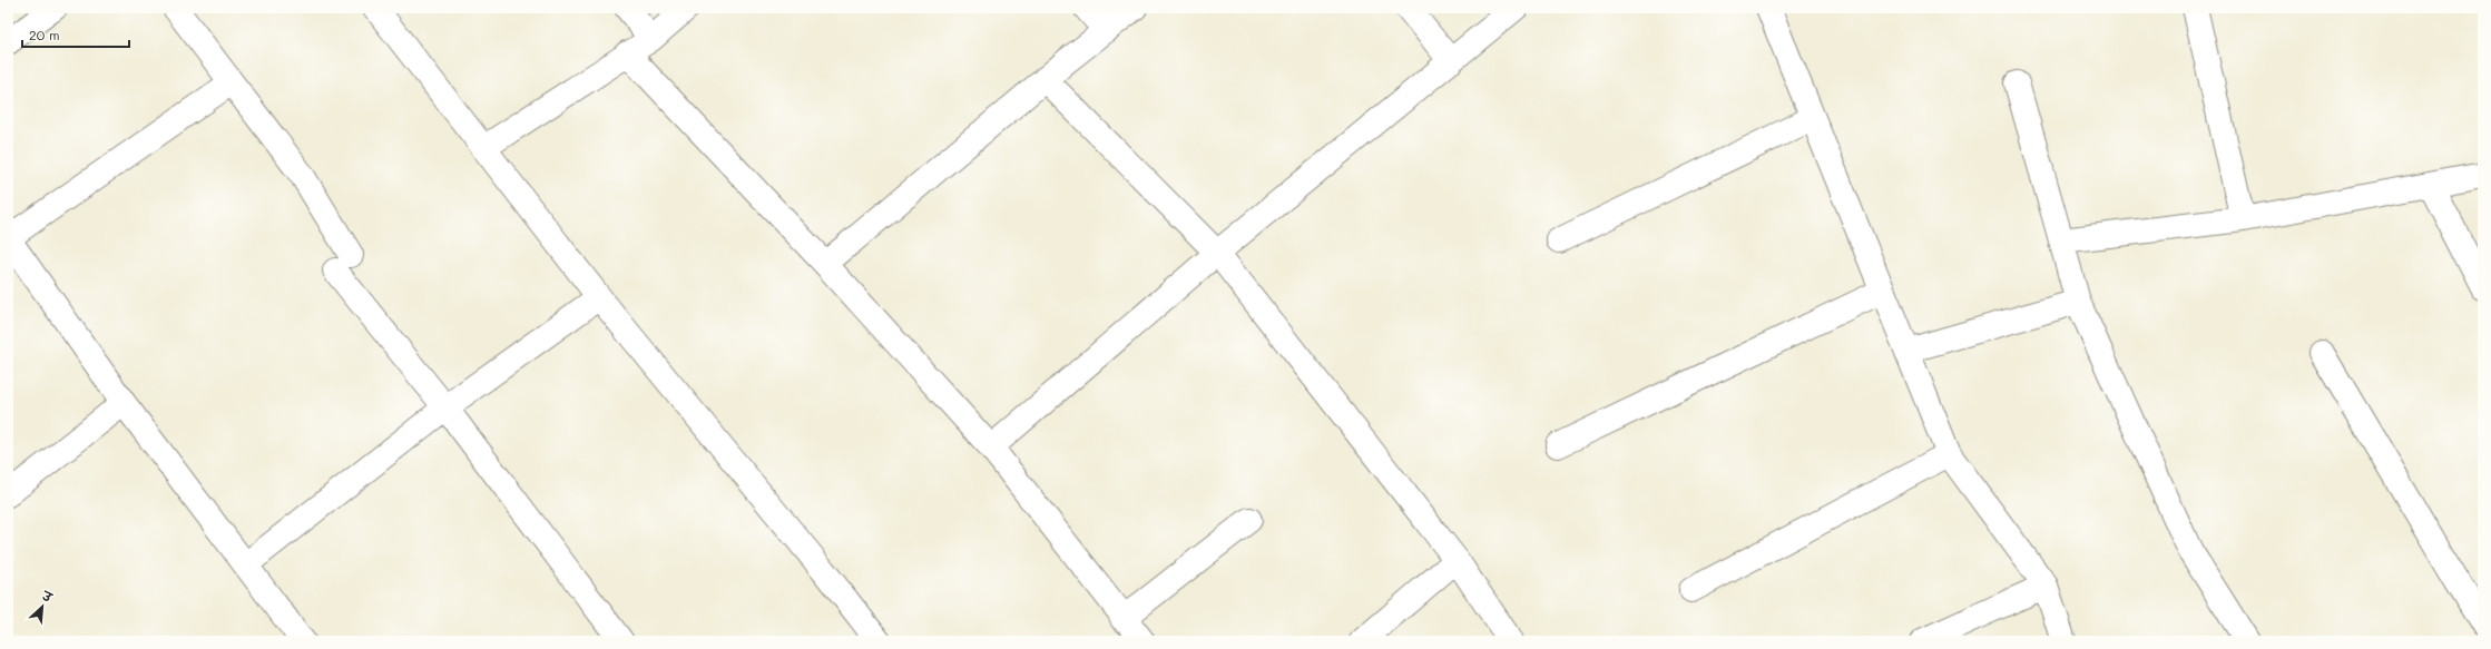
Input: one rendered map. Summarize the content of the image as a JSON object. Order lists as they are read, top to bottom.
{
  "scale_bar": "20 m",
  "north": "top right"
}
